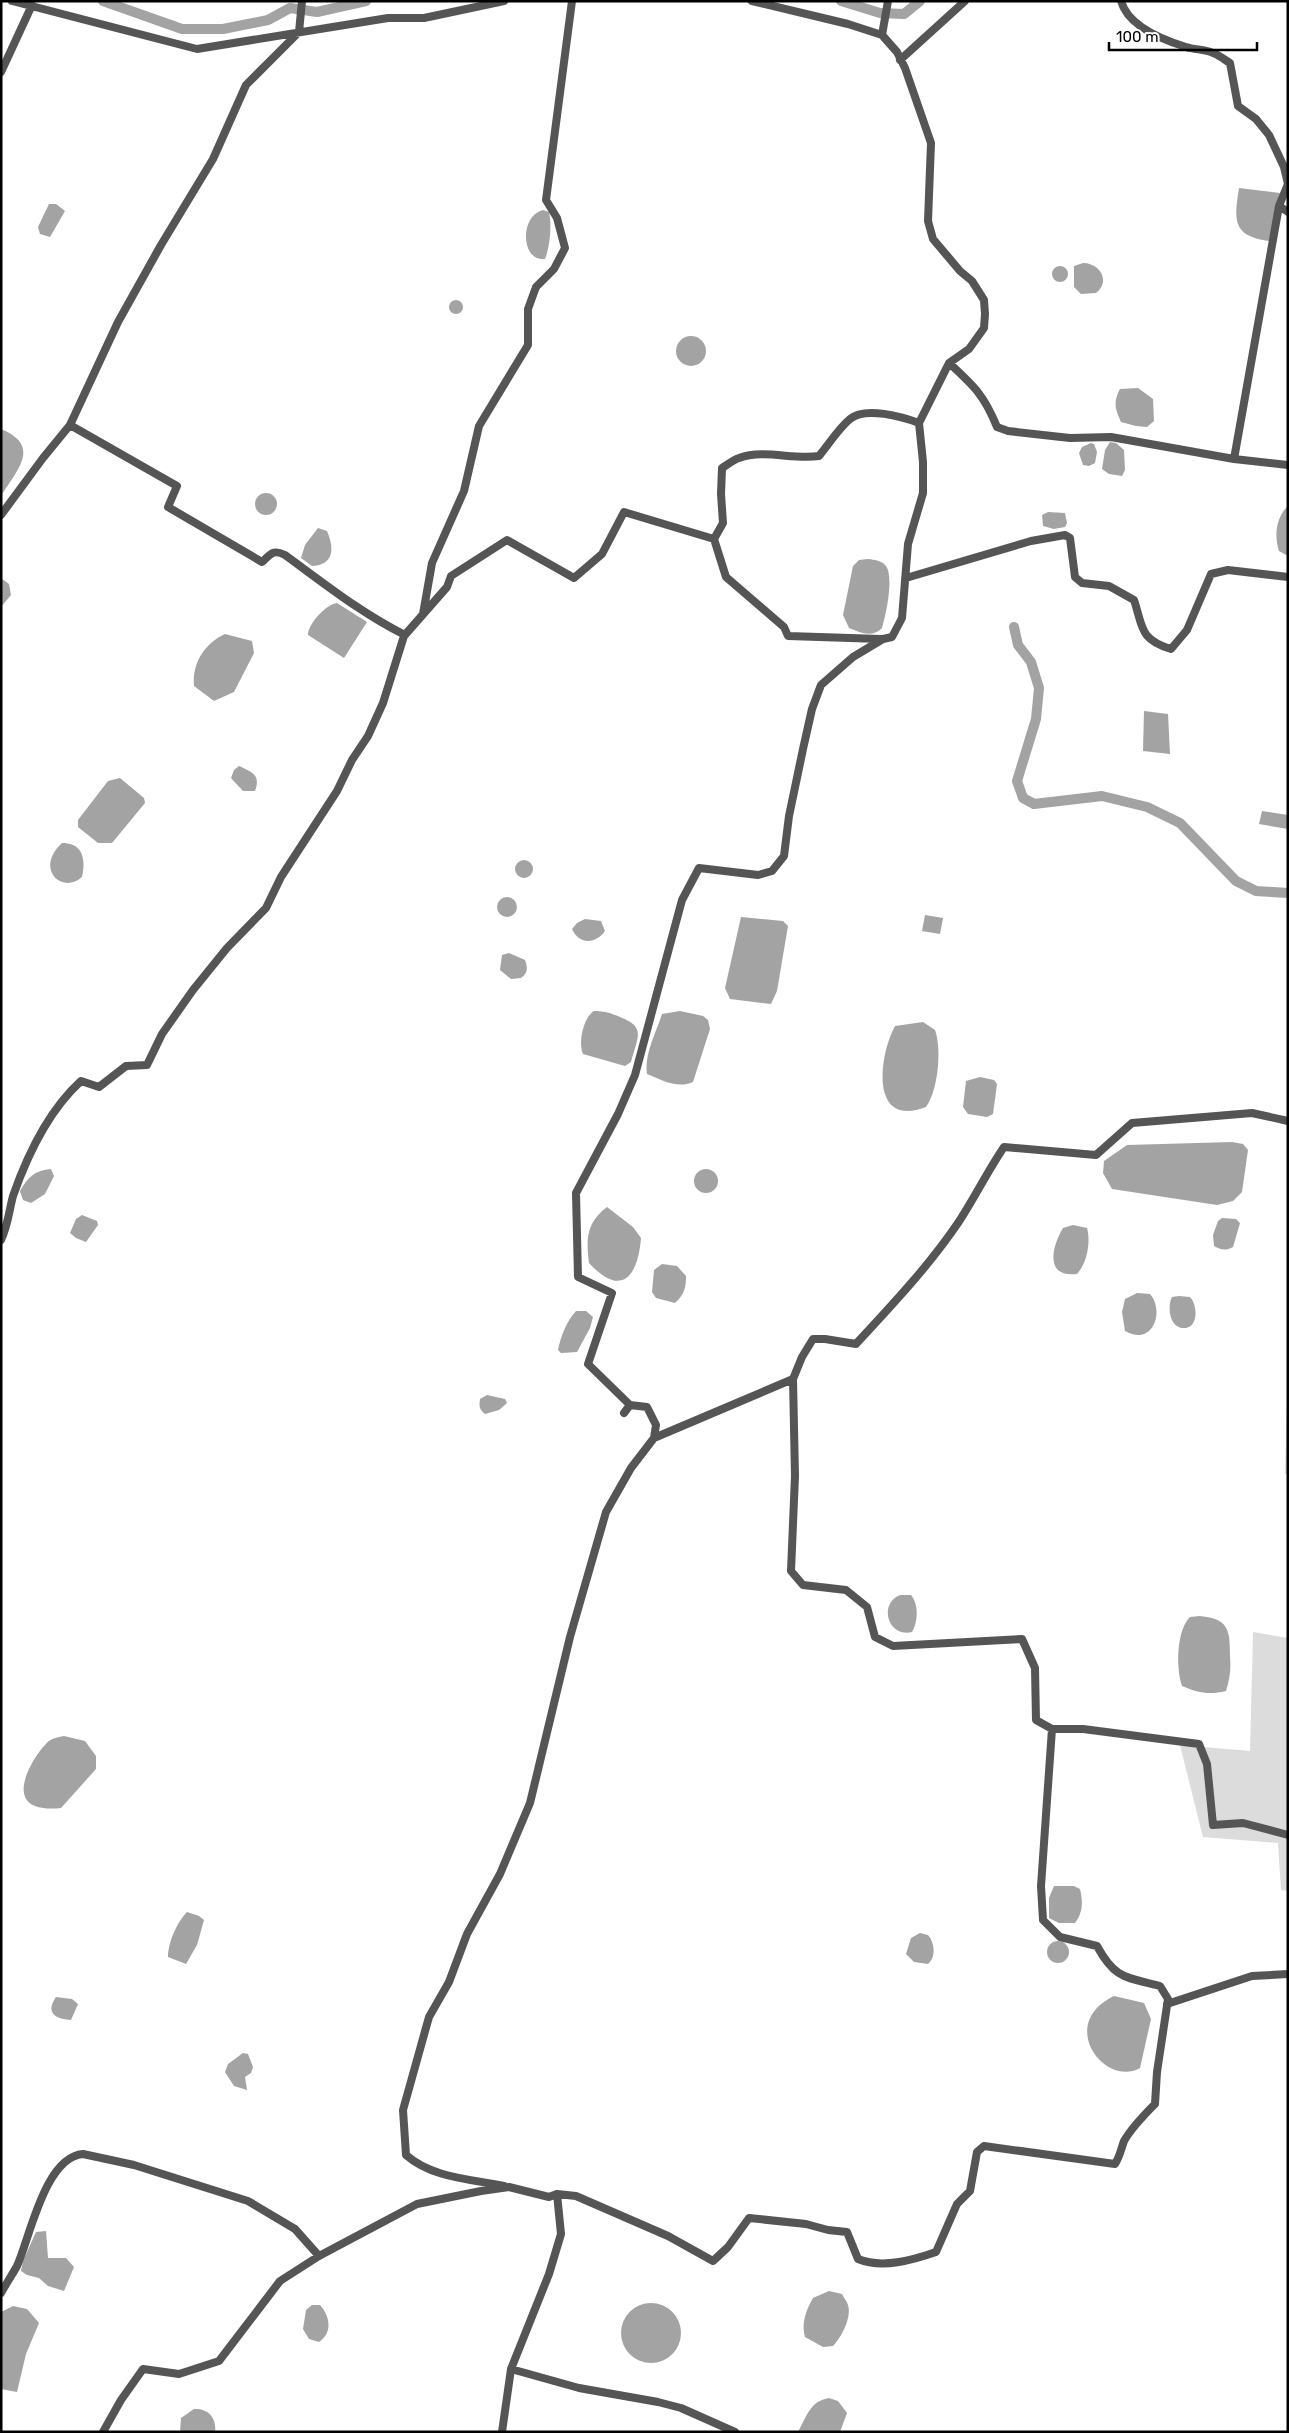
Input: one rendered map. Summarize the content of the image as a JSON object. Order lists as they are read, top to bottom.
{
  "scale_bar": "100 m"
}
